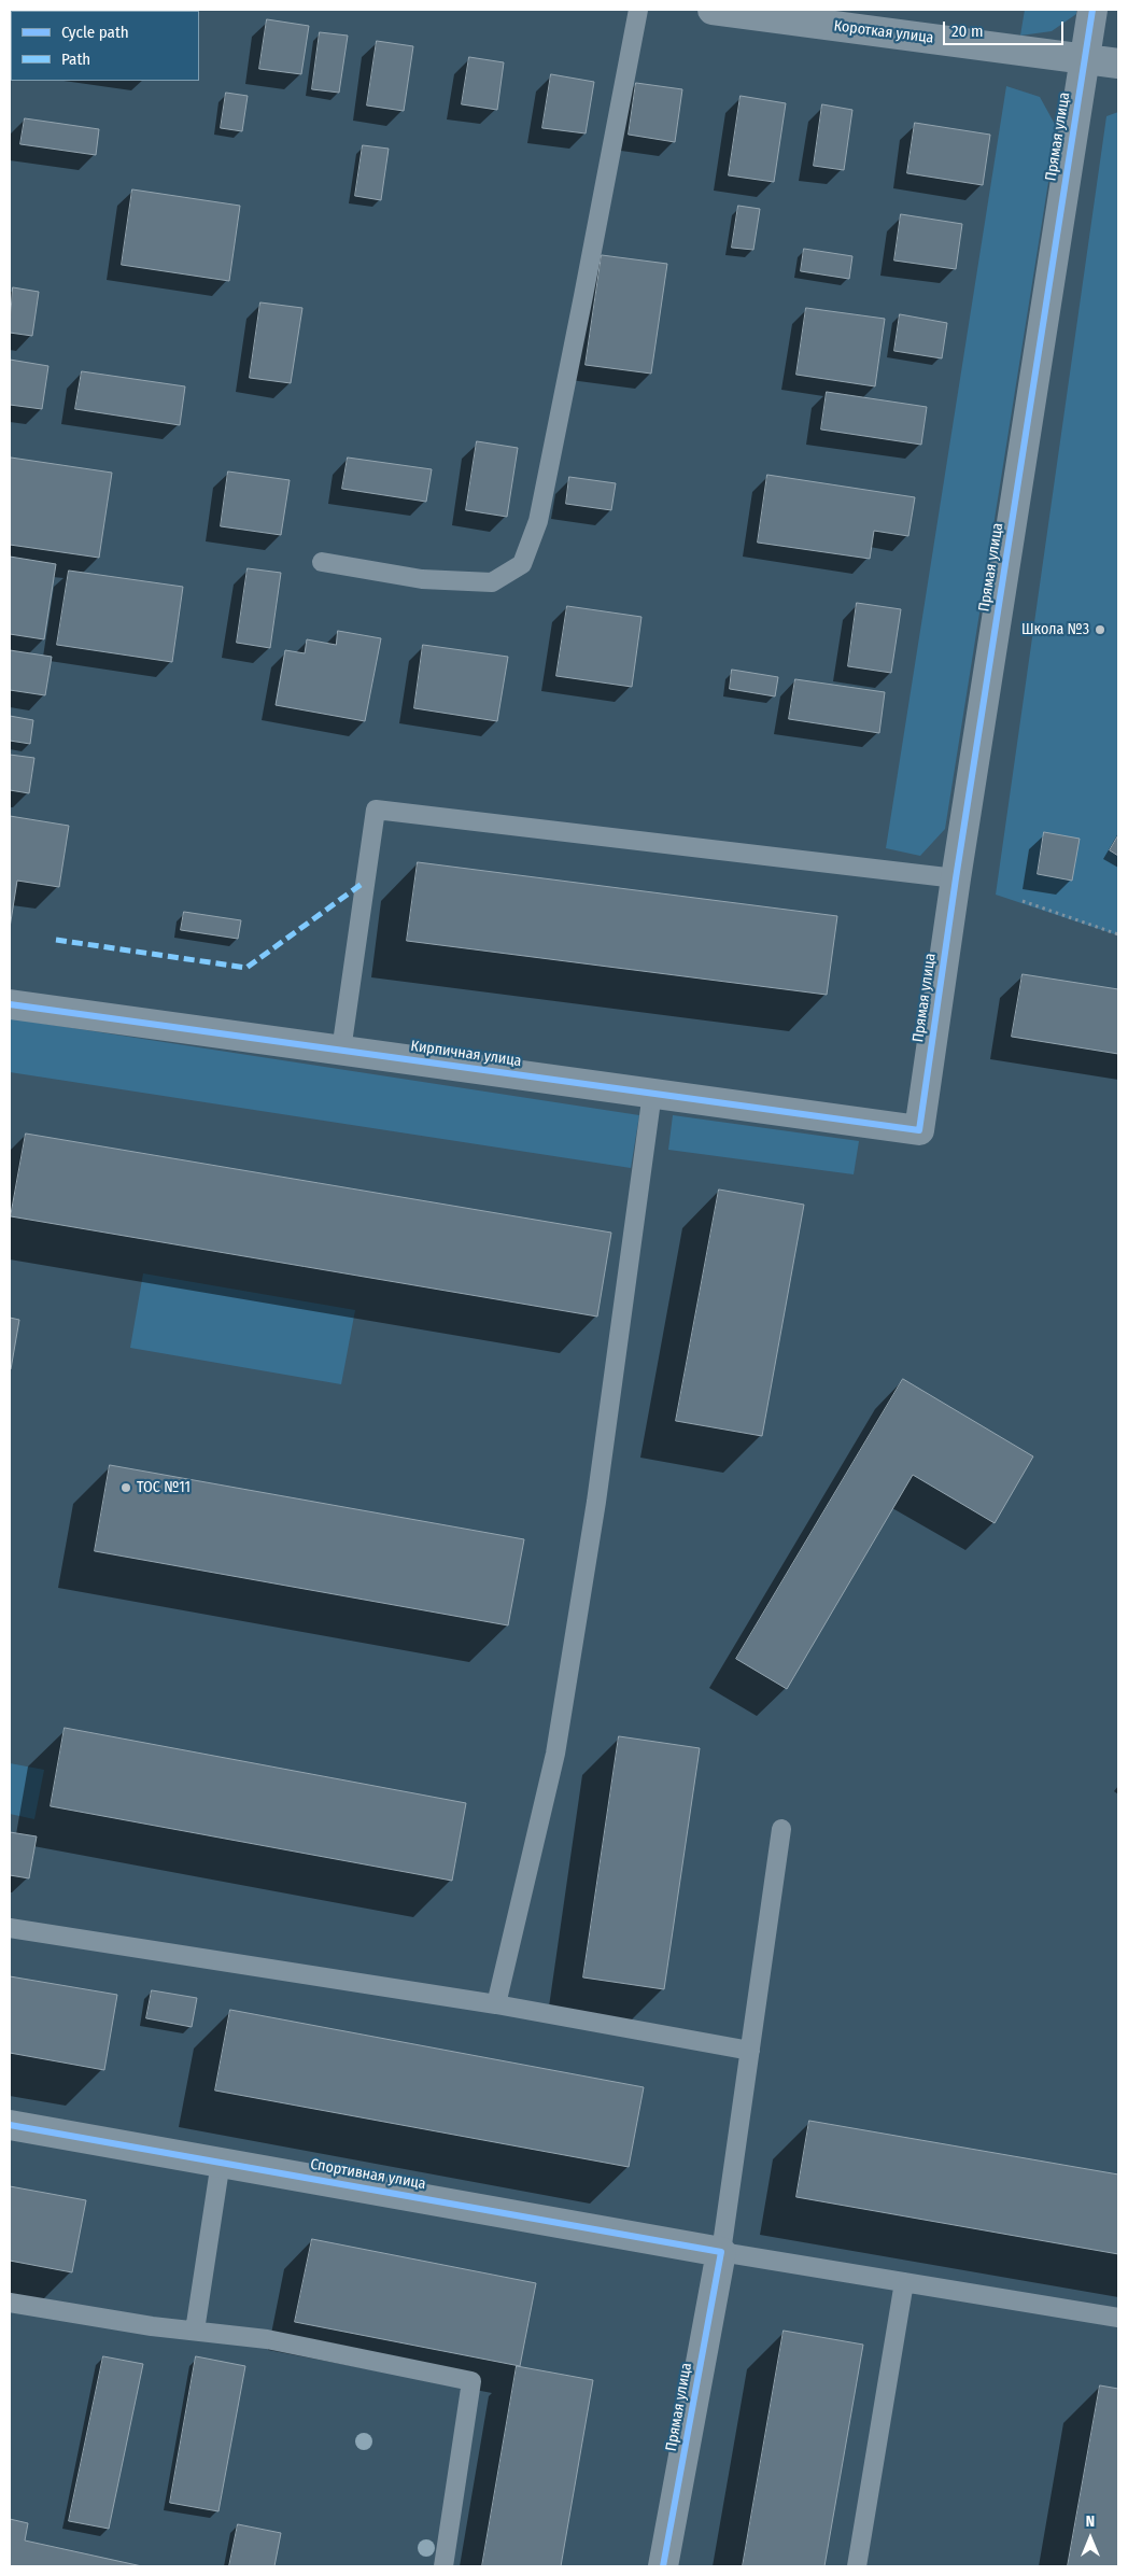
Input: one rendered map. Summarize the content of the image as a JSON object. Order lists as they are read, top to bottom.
{
  "streets": {
    "street": [
      "Короткая улица",
      "Прямая улица",
      "Кирпичная улица",
      "Спортивная улица"
    ]
  },
  "crossings": [
    ["Короткая улица", "Прямая улица"],
    ["Прямая улица", "Кирпичная улица"],
    ["Прямая улица", "Спортивная улица"]
  ],
  "places": ["Школа №3", "ТОС №11"],
  "legend": ["Cycle path", "Path"],
  "scale_bar": "20 m",
  "north": "top"
}
